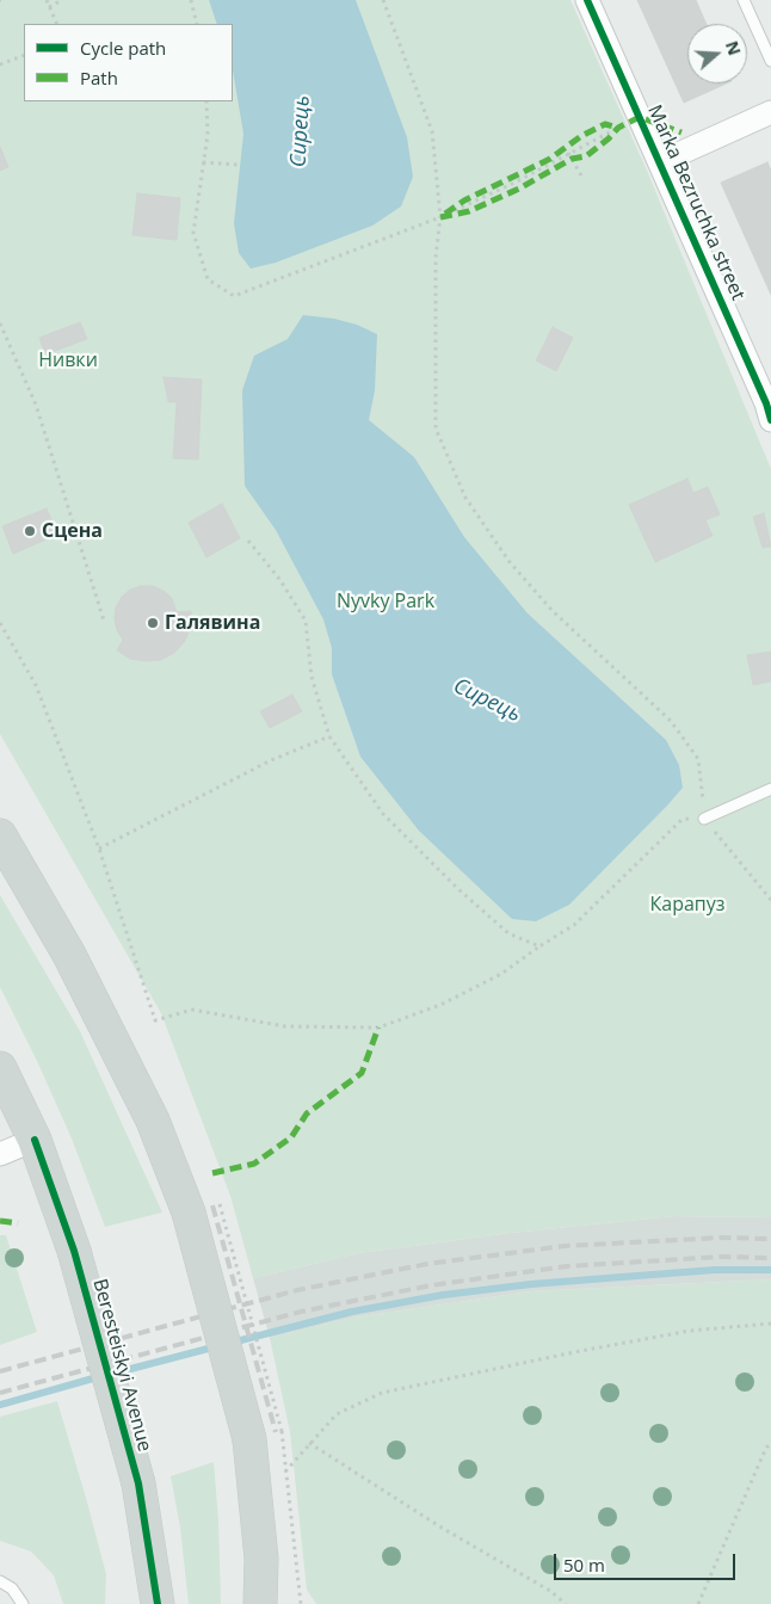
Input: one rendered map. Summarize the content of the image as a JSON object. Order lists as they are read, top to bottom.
{
  "streets": {
    "main road": ["Beresteiskyi Avenue"],
    "street": ["Marka Bezruchka street"]
  },
  "water": ["Сирець"],
  "parks": ["Нивки", "Nyvky Park", "Карапуз"],
  "places": ["Сцена", "Галявина"],
  "legend": ["Cycle path", "Path"],
  "scale_bar": "50 m",
  "north": "right"
}
